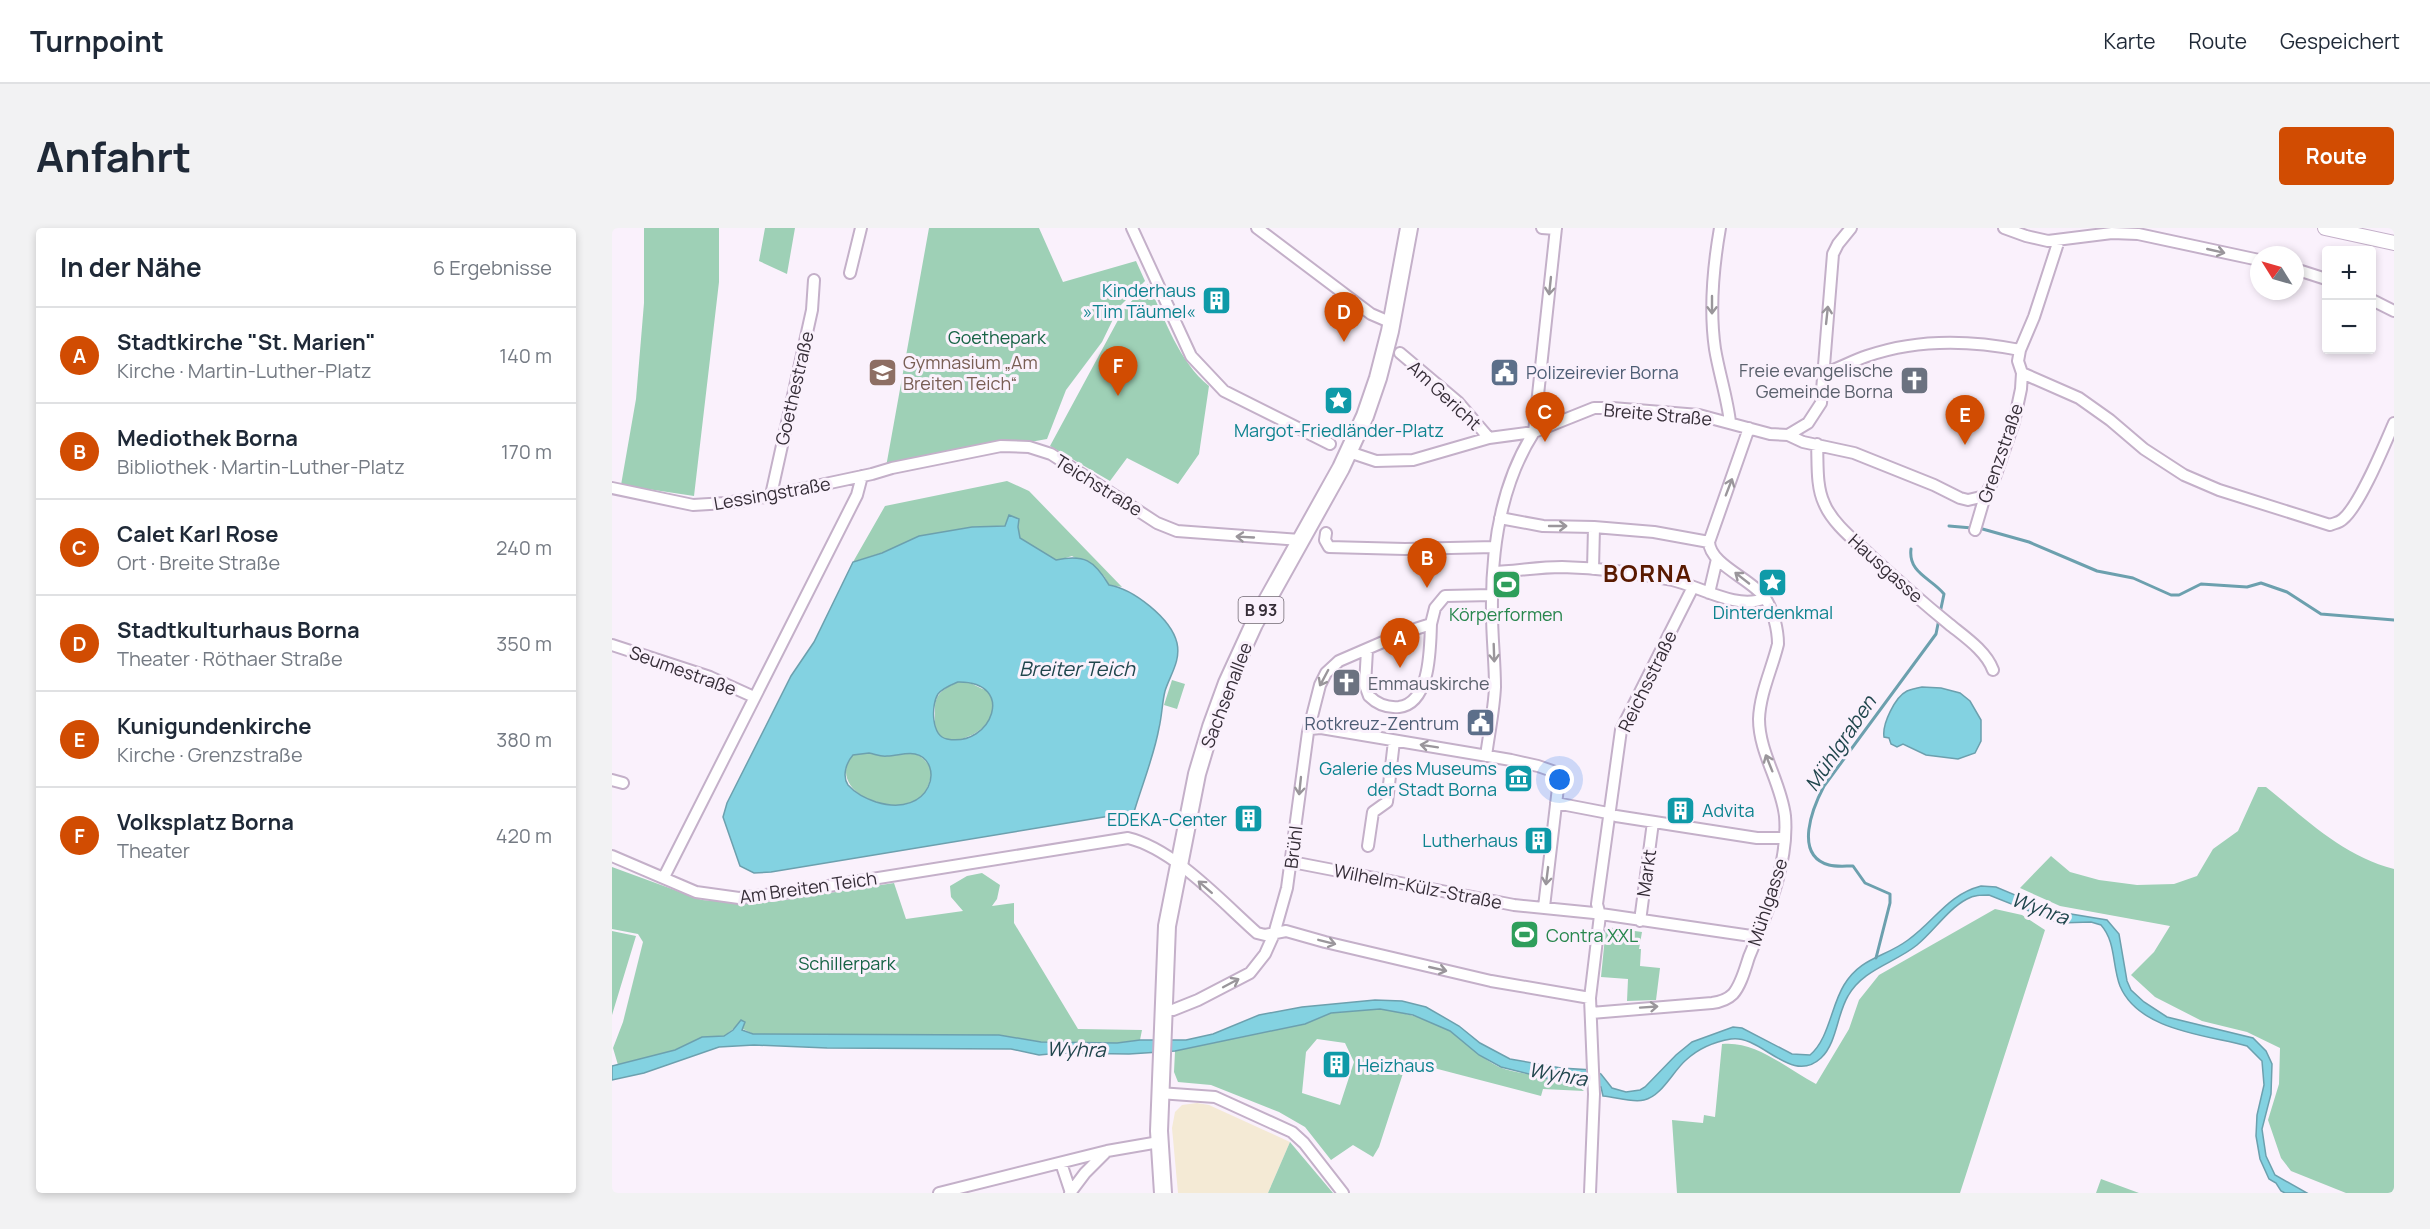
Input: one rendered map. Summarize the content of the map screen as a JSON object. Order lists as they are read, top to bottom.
{
  "streets": {
    "main road": ["B 93", "Sachsenallee"],
    "street": [
      "Goethestraße",
      "Am Gericht",
      "Breite Straße",
      "Grenzstraße",
      "Teichstraße",
      "Lessingstraße",
      "Hausgasse",
      "Seumestraße",
      "Reichsstraße",
      "Brühl",
      "Markt",
      "Wilhelm-Külz-Straße",
      "Am Breiten Teich",
      "Mühlgasse"
    ]
  },
  "crossings": [
    ["Goethestraße", "Lessingstraße"],
    ["Am Gericht", "Breite Straße"],
    ["Breite Straße", "Grenzstraße"],
    ["Breite Straße", "Hausgasse"],
    ["Breite Straße", "Sachsenallee"],
    ["Teichstraße", "Lessingstraße"],
    ["Teichstraße", "Sachsenallee"],
    ["Sachsenallee", "Brühl"],
    ["Sachsenallee", "Am Breiten Teich"],
    ["Brühl", "Wilhelm-Külz-Straße"],
    ["Markt", "Wilhelm-Külz-Straße"]
  ],
  "one_way": ["Teichstraße"],
  "districts": ["BORNA"],
  "water": ["Breiter Teich", "Mühlgraben", "Wyhra"],
  "parks": ["Goethepark", "Schillerpark"],
  "places": {
    "building": [
      "Kinderhaus »Tim Täumel«",
      "Advita",
      "EDEKA-Center",
      "Lutherhaus",
      "Heizhaus"
    ],
    "school or university": ["Gymnasium „Am Breiten Teich“"],
    "public building": ["Polizeirevier Borna", "Rotkreuz-Zentrum"],
    "church": ["Freie evangelische Gemeinde Borna", "Emmauskirche"],
    "place": ["Margot-Friedländer-Platz", "Dinterdenkmal"],
    "sports": ["Körperformen", "Contra XXL"],
    "museum": ["Galerie des Museums der Stadt Borna"]
  },
  "north": "top left",
  "page": {
    "header": "Turnpoint",
    "nav": ["Karte", "Route", "Gespeichert"],
    "title": "Anfahrt",
    "buttons": "Route",
    "heading": ["In der Nähe", "6 Ergebnisse"],
    "map_buttons": ["+", "−"],
    "pins": [
      "D",
      "F",
      "C",
      "E",
      "B",
      "A"
    ],
    "list": [
      {
        "mark": "A",
        "name": "Stadtkirche \"St. Marien\"",
        "note": "Kirche · Martin-Luther-Platz",
        "value": "140 m"
      },
      {
        "mark": "B",
        "name": "Mediothek Borna",
        "note": "Bibliothek · Martin-Luther-Platz",
        "value": "170 m"
      },
      {
        "mark": "C",
        "name": "Calet Karl Rose",
        "note": "Ort · Breite Straße",
        "value": "240 m"
      },
      {
        "mark": "D",
        "name": "Stadtkulturhaus Borna",
        "note": "Theater · Röthaer Straße",
        "value": "350 m"
      },
      {
        "mark": "E",
        "name": "Kunigundenkirche",
        "note": "Kirche · Grenzstraße",
        "value": "380 m"
      },
      {
        "mark": "F",
        "name": "Volksplatz Borna",
        "note": "Theater",
        "value": "420 m"
      }
    ]
  }
}
